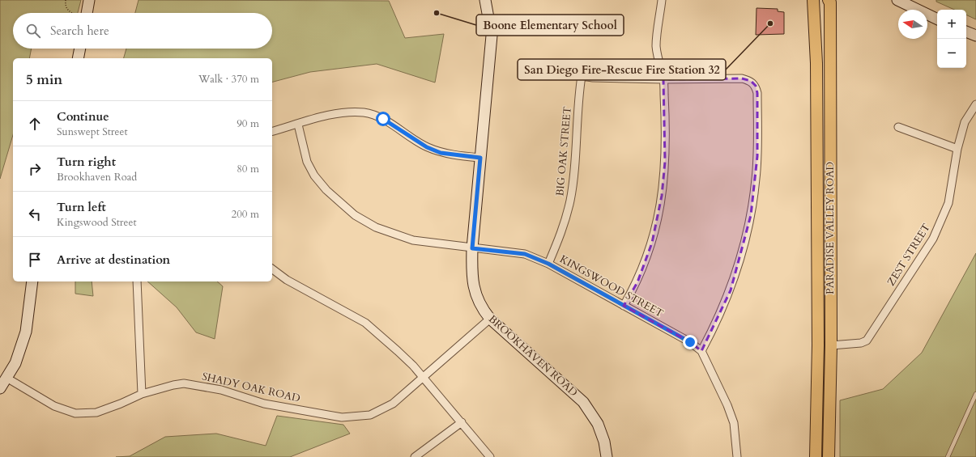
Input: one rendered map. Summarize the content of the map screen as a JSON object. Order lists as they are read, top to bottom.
{
  "streets": {
    "main road": ["PARADISE VALLEY ROAD"],
    "street": [
      "BIG OAK STREET",
      "ZEST STREET",
      "KINGSWOOD STREET",
      "BROOKHAVEN ROAD",
      "SHADY OAK ROAD"
    ]
  },
  "crossings": [
    ["BIG OAK STREET", "KINGSWOOD STREET"],
    ["PARADISE VALLEY ROAD", "ZEST STREET"],
    ["KINGSWOOD STREET", "BROOKHAVEN ROAD"],
    ["BROOKHAVEN ROAD", "SHADY OAK ROAD"]
  ],
  "places": ["Boone Elementary School", "San Diego Fire-Rescue Fire Station 32"],
  "north": "left",
  "page": {
    "map_buttons": ["+", "−"],
    "search": "Search here",
    "heading": ["5 min", "Walk · 370 m"],
    "list": [
      ["Continue", "Sunswept Street", "90 m"],
      ["Turn right", "Brookhaven Road", "80 m"],
      ["Turn left", "Kingswood Street", "200 m"],
      "Arrive at destination"
    ]
  }
}
